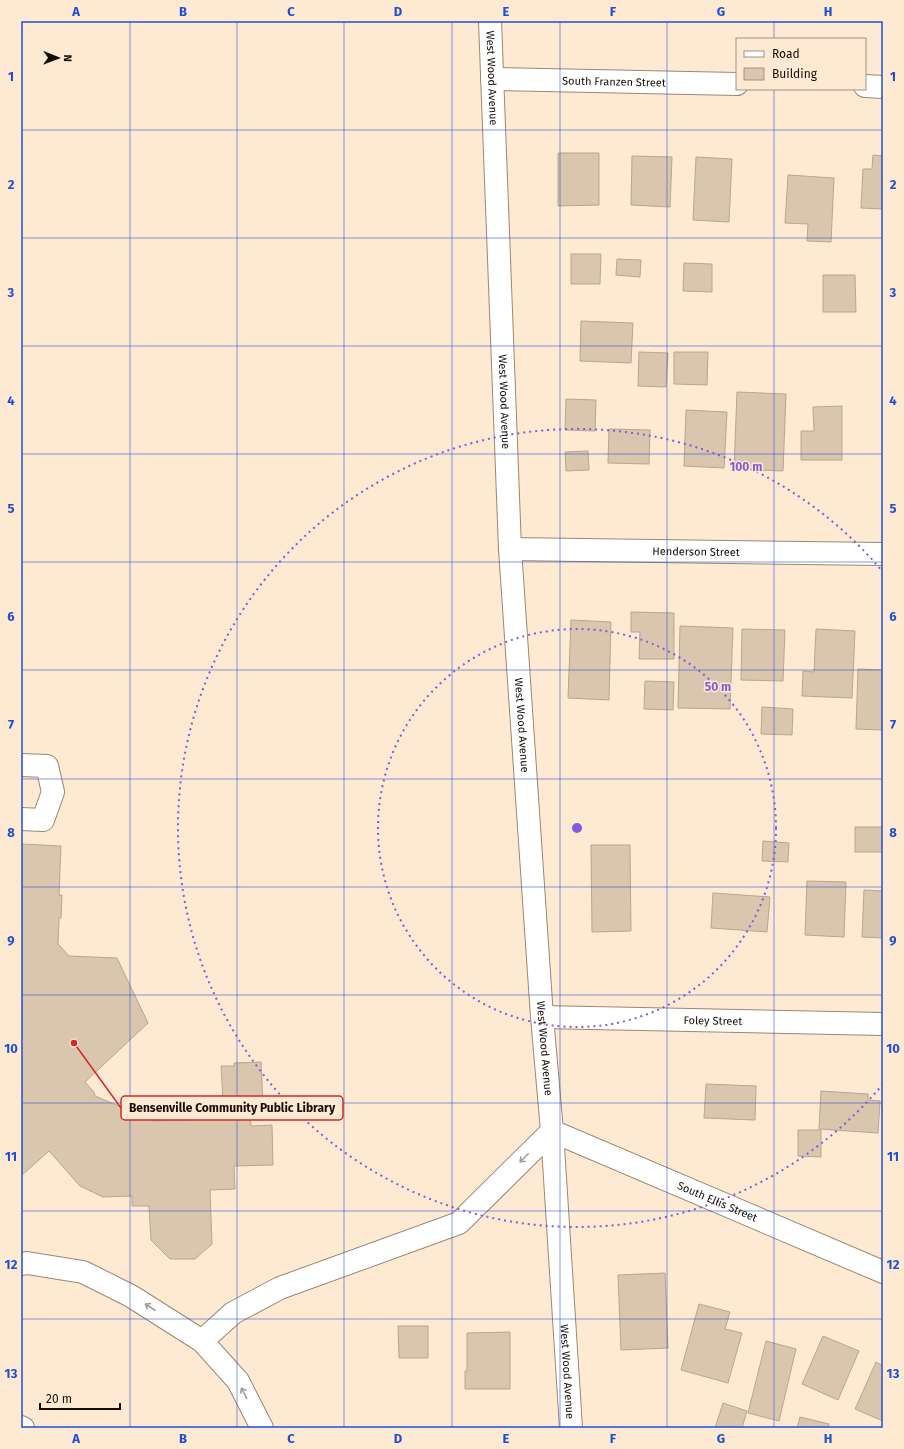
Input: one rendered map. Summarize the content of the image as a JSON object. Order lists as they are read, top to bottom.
{
  "streets": {
    "street": [
      "West Wood Avenue",
      "South Franzen Street",
      "Henderson Street",
      "Foley Street",
      "South Ellis Street"
    ]
  },
  "crossings": [
    ["West Wood Avenue", "South Franzen Street"],
    ["West Wood Avenue", "Henderson Street"],
    ["West Wood Avenue", "Foley Street"],
    ["West Wood Avenue", "South Ellis Street"]
  ],
  "places": ["Bensenville Community Public Library"],
  "legend": ["Road", "Building"],
  "scale_bar": "20 m",
  "north": "right",
  "grid": {
    "columns": [
      "A",
      "B",
      "C",
      "D",
      "E",
      "F",
      "G",
      "H"
    ],
    "rows": [
      "1",
      "2",
      "3",
      "4",
      "5",
      "6",
      "7",
      "8",
      "9",
      "10",
      "11",
      "12",
      "13"
    ]
  },
  "rings": ["100 m", "50 m"]
}
